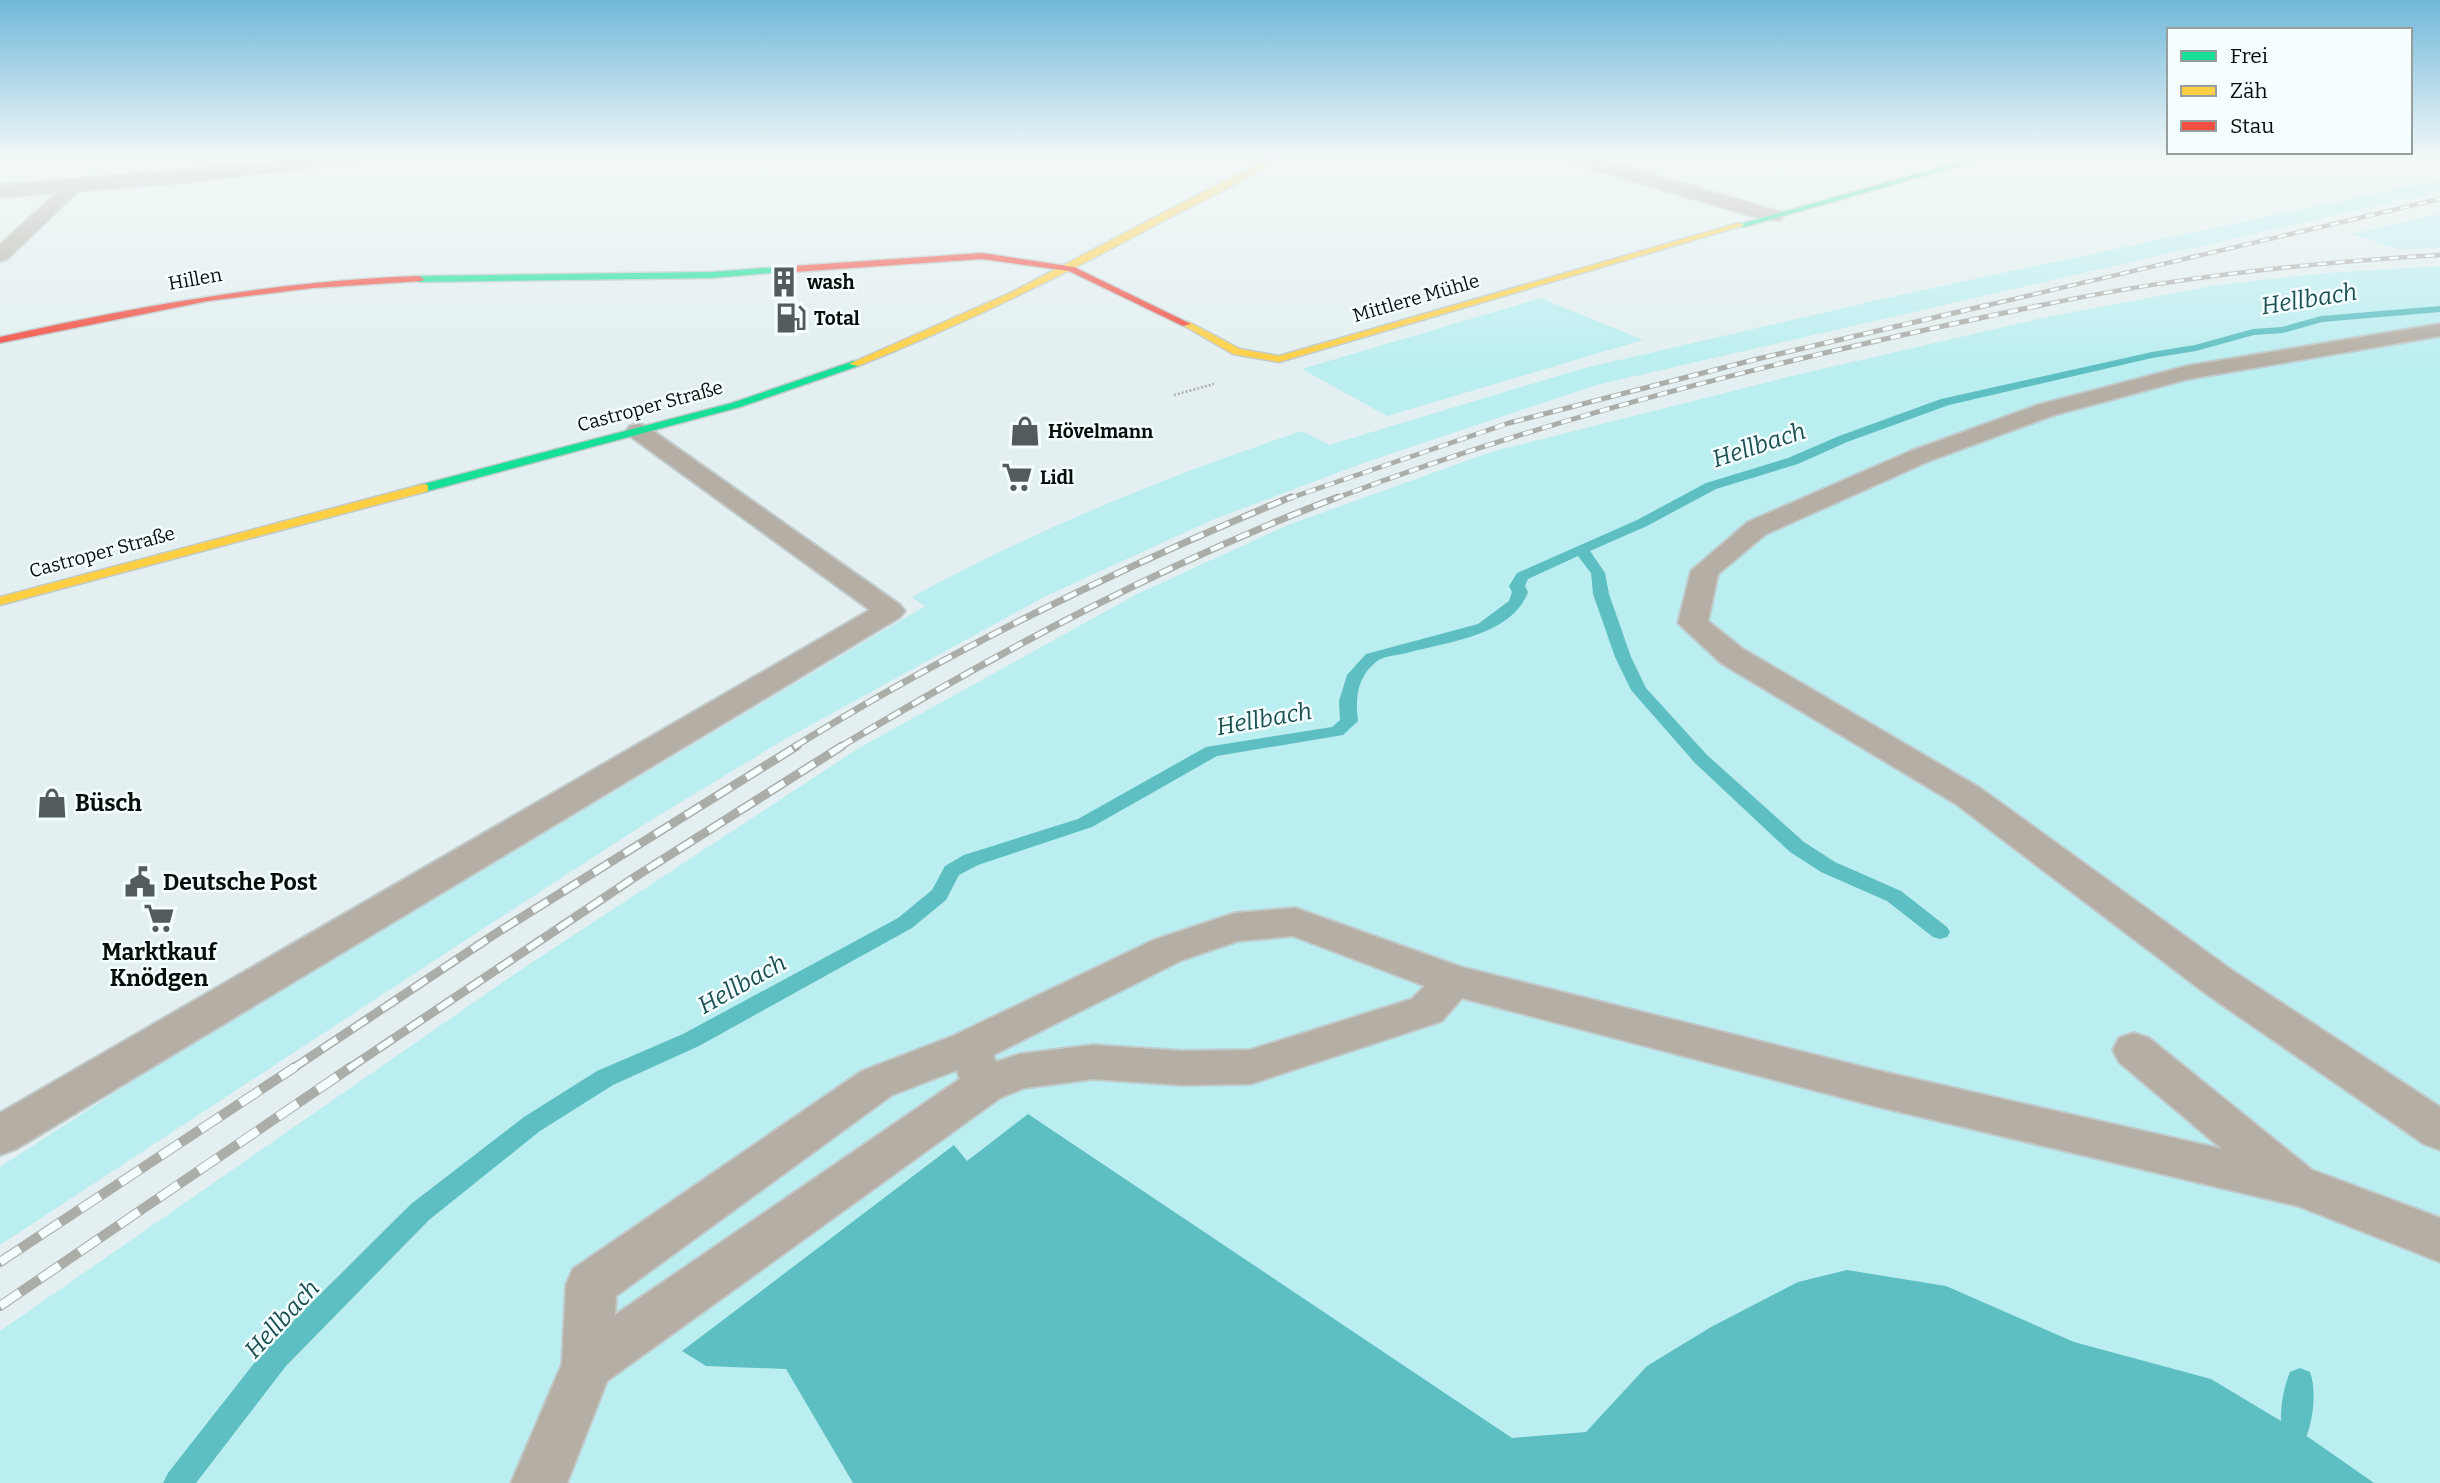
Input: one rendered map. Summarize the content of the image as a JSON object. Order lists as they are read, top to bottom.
{
  "streets": {
    "street": ["Hillen", "Mittlere Mühle", "Castroper Straße"]
  },
  "crossings": [
    ["Hillen", "Mittlere Mühle"],
    ["Hillen", "Castroper Straße"],
    ["Mittlere Mühle", "Castroper Straße"]
  ],
  "water": ["Hellbach"],
  "places": {
    "building": ["wash"],
    "fuel station": ["Total"],
    "shop": ["Hövelmann", "Büsch"],
    "supermarket": ["Lidl", "Marktkauf Knödgen"],
    "public building": ["Deutsche Post"]
  },
  "legend": ["Frei", "Zäh", "Stau"]
}
